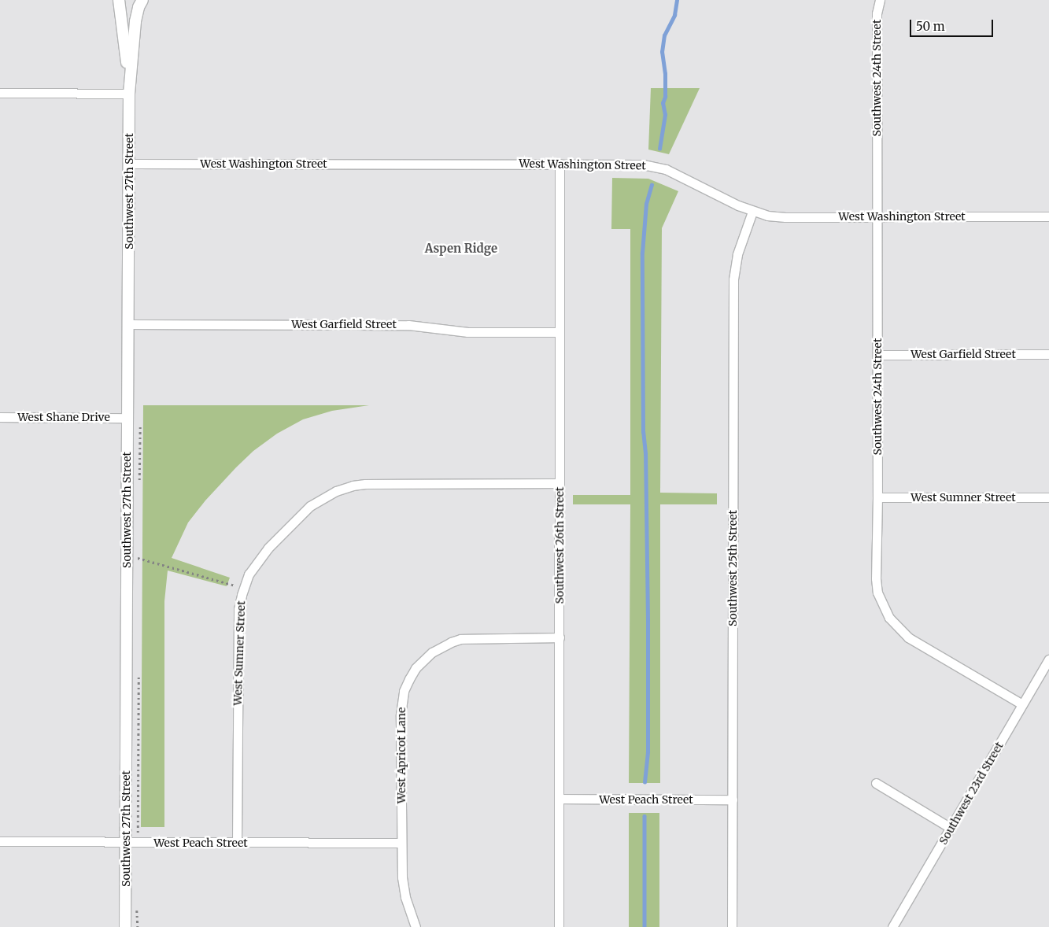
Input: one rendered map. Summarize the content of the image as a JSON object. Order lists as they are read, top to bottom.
{
  "streets": {
    "street": [
      "Southwest 24th Street",
      "West Washington Street",
      "Southwest 27th Street",
      "West Garfield Street",
      "West Shane Drive",
      "West Sumner Street",
      "Southwest 26th Street",
      "Southwest 25th Street",
      "West Apricot Lane",
      "Southwest 23rd Street",
      "West Peach Street"
    ]
  },
  "crossings": [
    ["Southwest 24th Street", "West Washington Street"],
    ["Southwest 24th Street", "West Garfield Street"],
    ["Southwest 24th Street", "West Sumner Street"],
    ["Southwest 24th Street", "Southwest 23rd Street"],
    ["West Washington Street", "Southwest 27th Street"],
    ["West Washington Street", "Southwest 26th Street"],
    ["West Washington Street", "Southwest 25th Street"],
    ["Southwest 27th Street", "West Garfield Street"],
    ["Southwest 27th Street", "West Shane Drive"],
    ["Southwest 27th Street", "West Peach Street"],
    ["West Garfield Street", "Southwest 26th Street"],
    ["West Sumner Street", "Southwest 26th Street"],
    ["West Sumner Street", "West Peach Street"],
    ["Southwest 26th Street", "West Apricot Lane"],
    ["Southwest 26th Street", "West Peach Street"],
    ["Southwest 25th Street", "West Peach Street"],
    ["West Apricot Lane", "West Peach Street"]
  ],
  "districts": ["Aspen Ridge"],
  "scale_bar": "50 m"
}
